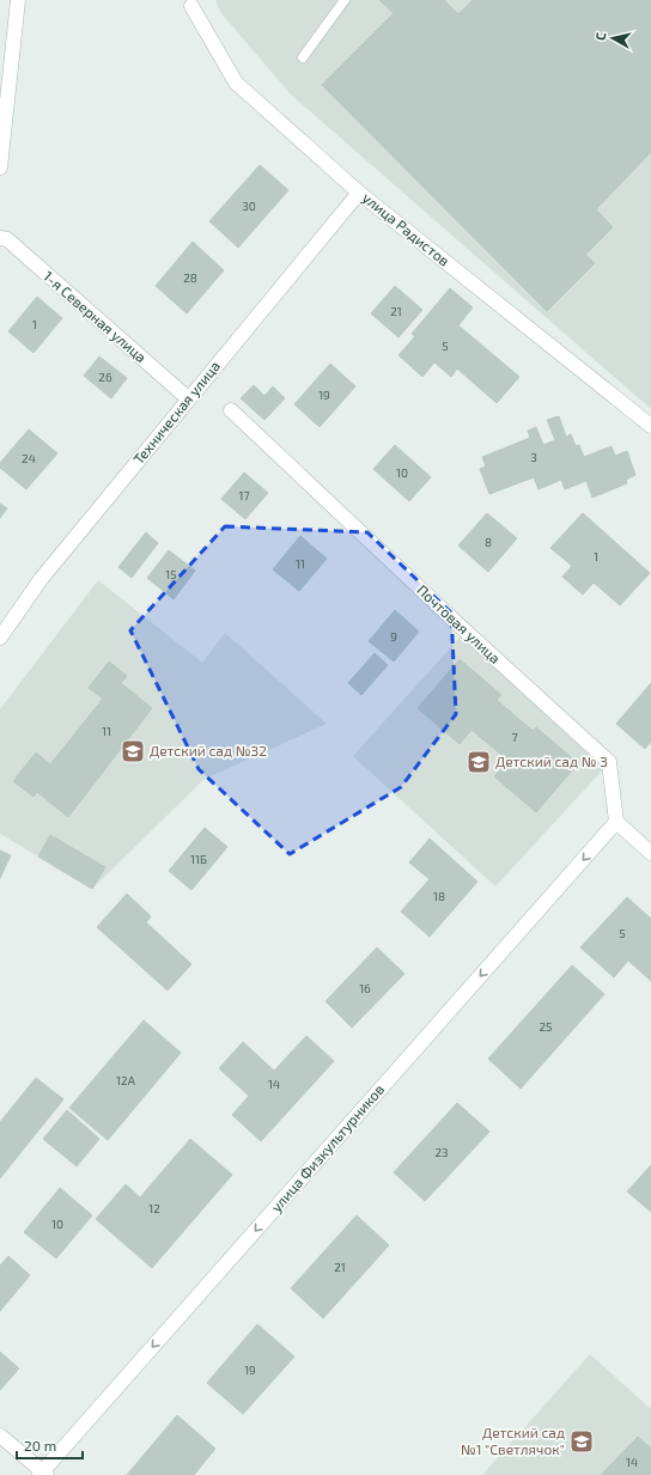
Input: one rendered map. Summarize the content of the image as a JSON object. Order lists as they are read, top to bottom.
{
  "streets": {
    "street": [
      "улица Радистов",
      "1-я Северная улица",
      "Техническая улица",
      "Почтовая улица",
      "улица Физкультурников"
    ]
  },
  "crossings": [
    ["улица Радистов", "Техническая улица"],
    ["1-я Северная улица", "Техническая улица"],
    ["Почтовая улица", "улица Физкультурников"]
  ],
  "one_way": ["улица Физкультурников"],
  "places": {
    "school or university": ["Детский сад №32", "Детский сад № 3", "Детский сад №1 \"Светлячок\""]
  },
  "house_numbers": [
    "30",
    "28",
    "21",
    "1",
    "5",
    "26",
    "19",
    "3",
    "24",
    "10",
    "17",
    "8",
    "1",
    "11",
    "15",
    "9",
    "11",
    "7",
    "11Б",
    "18",
    "5",
    "16",
    "25",
    "12А",
    "14",
    "23",
    "12",
    "10",
    "21",
    "19",
    "14"
  ],
  "scale_bar": "20 m",
  "north": "left"
}
